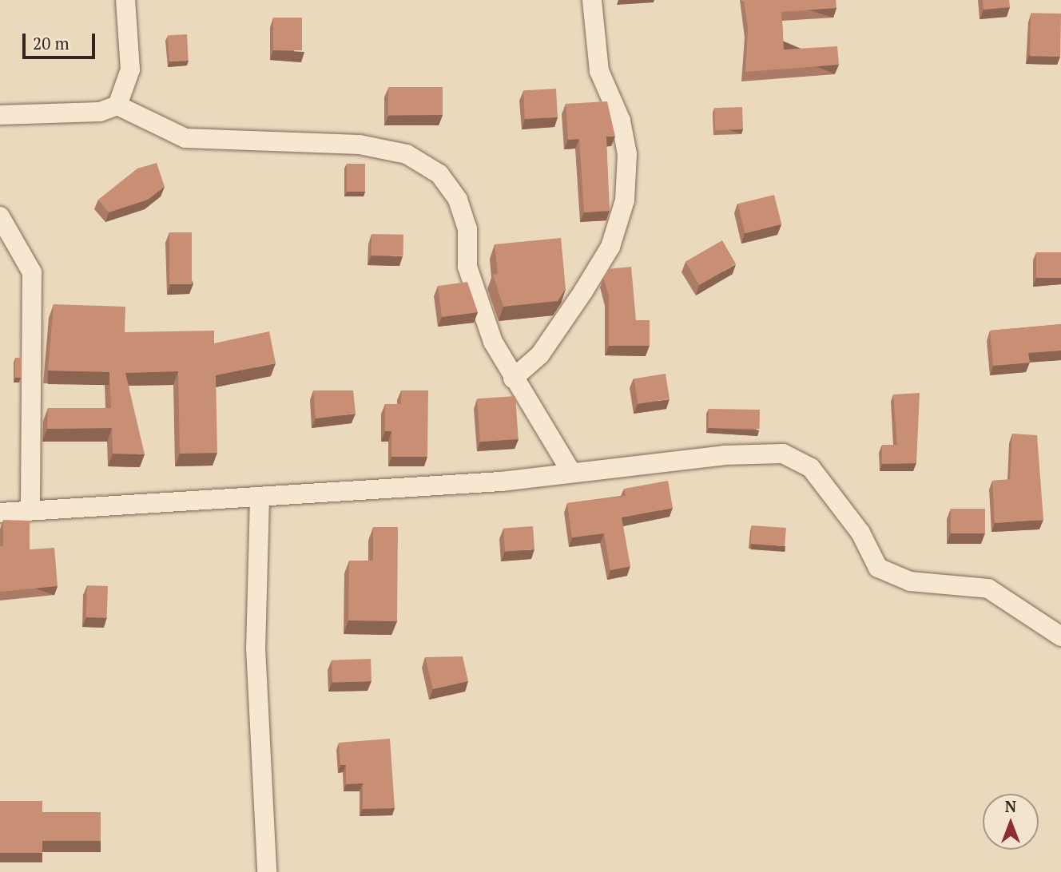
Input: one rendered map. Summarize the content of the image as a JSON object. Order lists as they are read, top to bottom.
{
  "scale_bar": "20 m",
  "north": "top"
}
